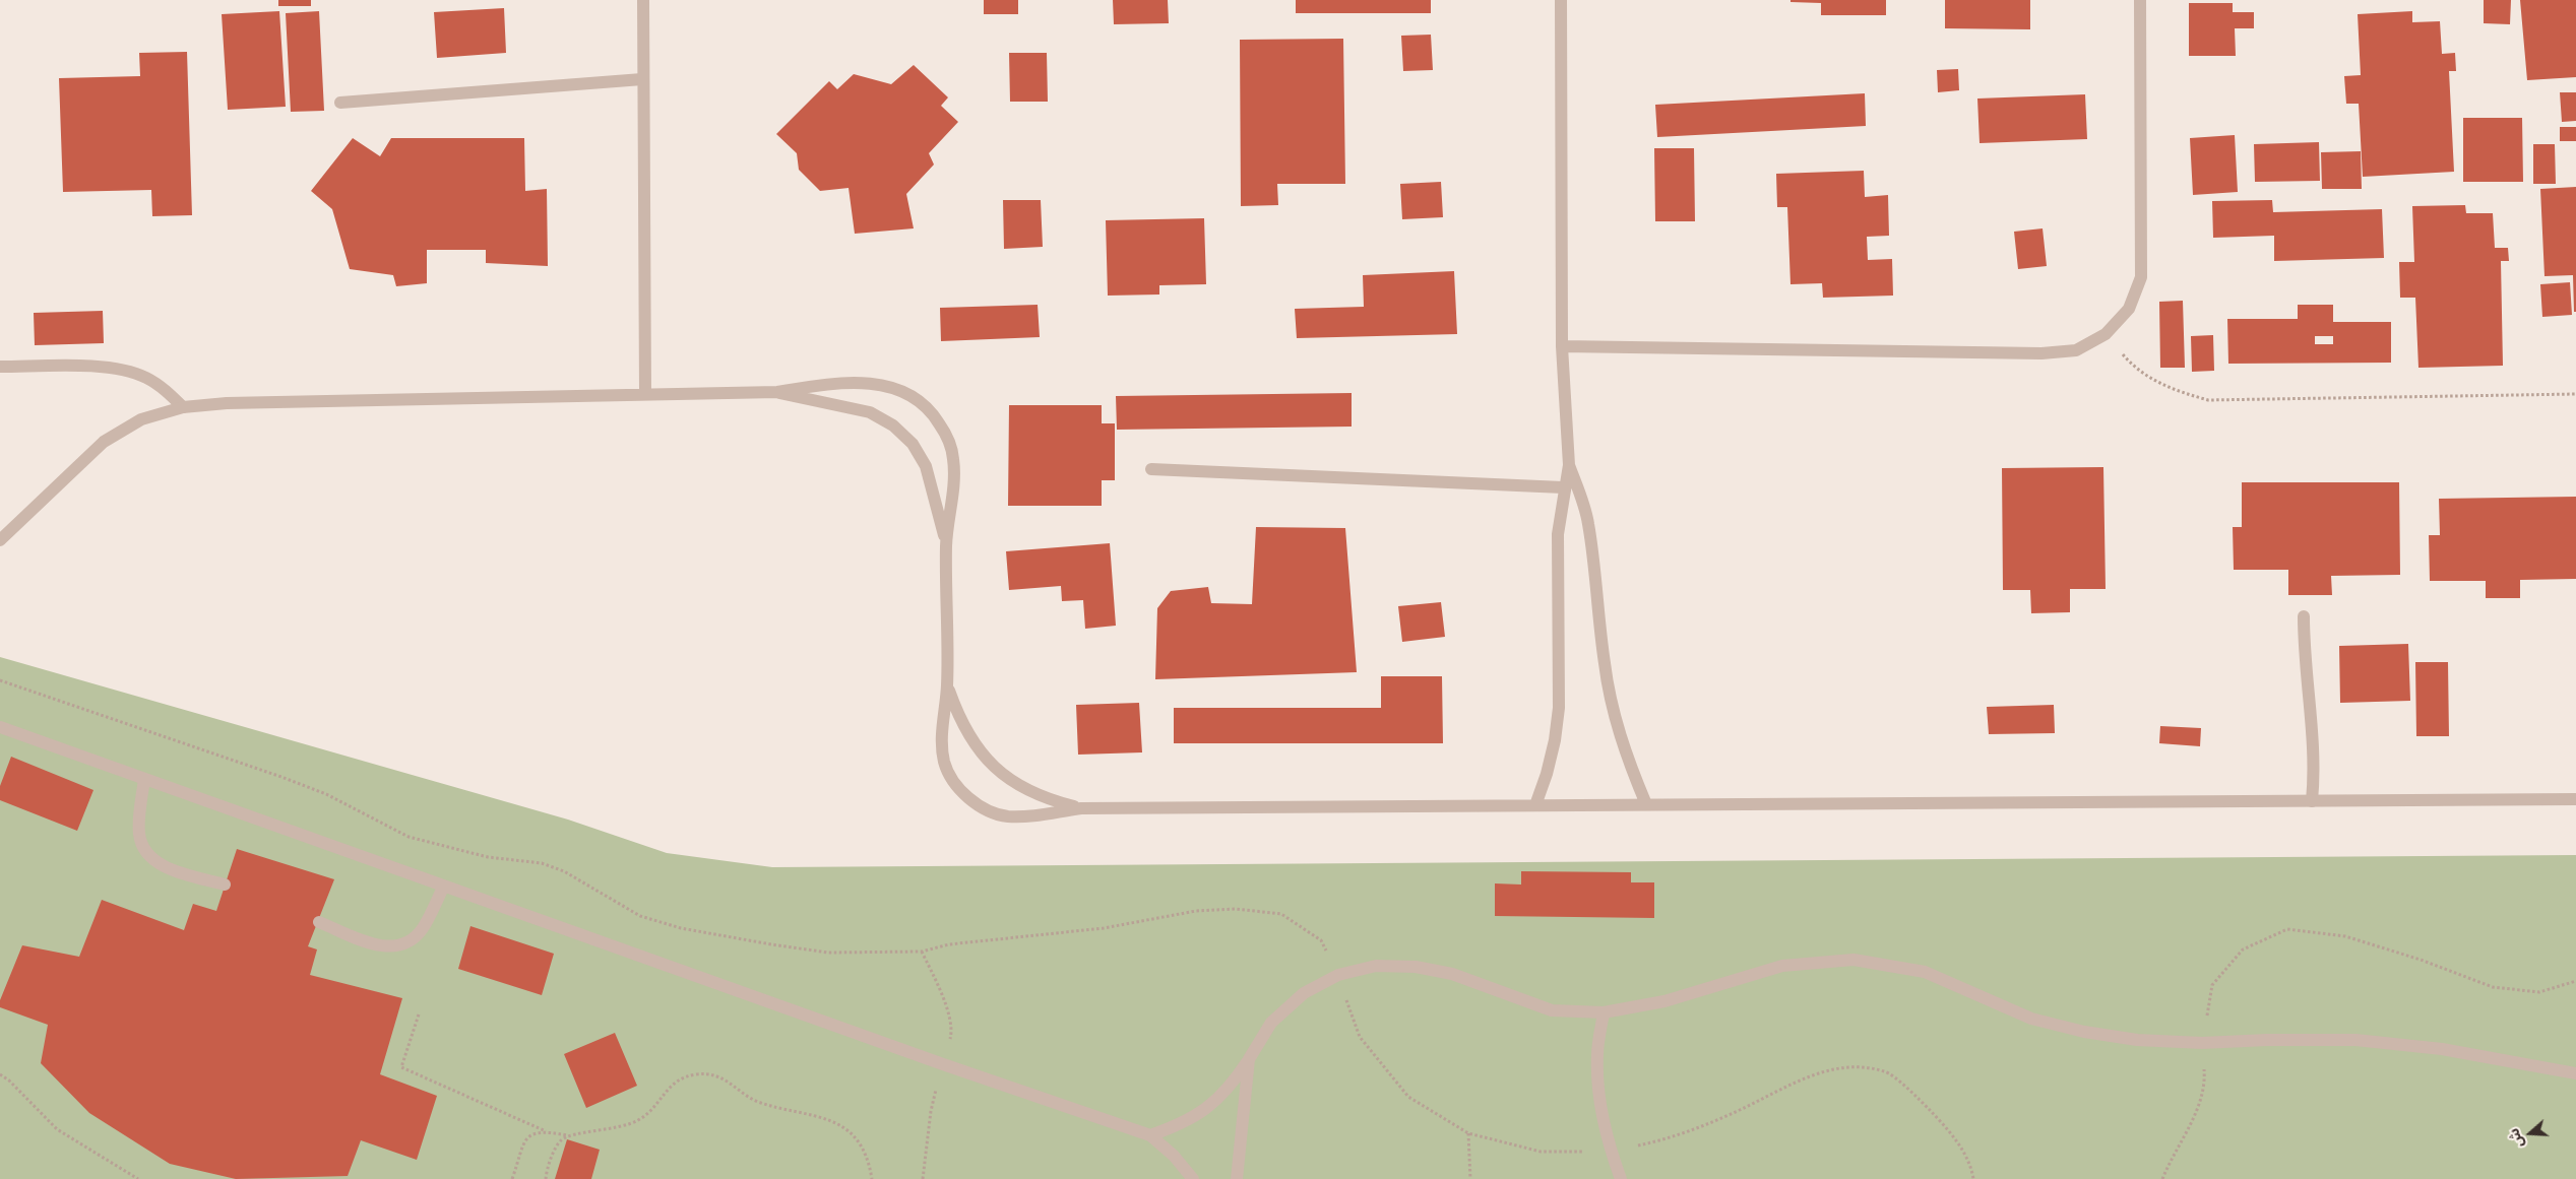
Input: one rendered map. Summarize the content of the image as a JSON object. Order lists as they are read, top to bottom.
{
  "north": "left"
}
